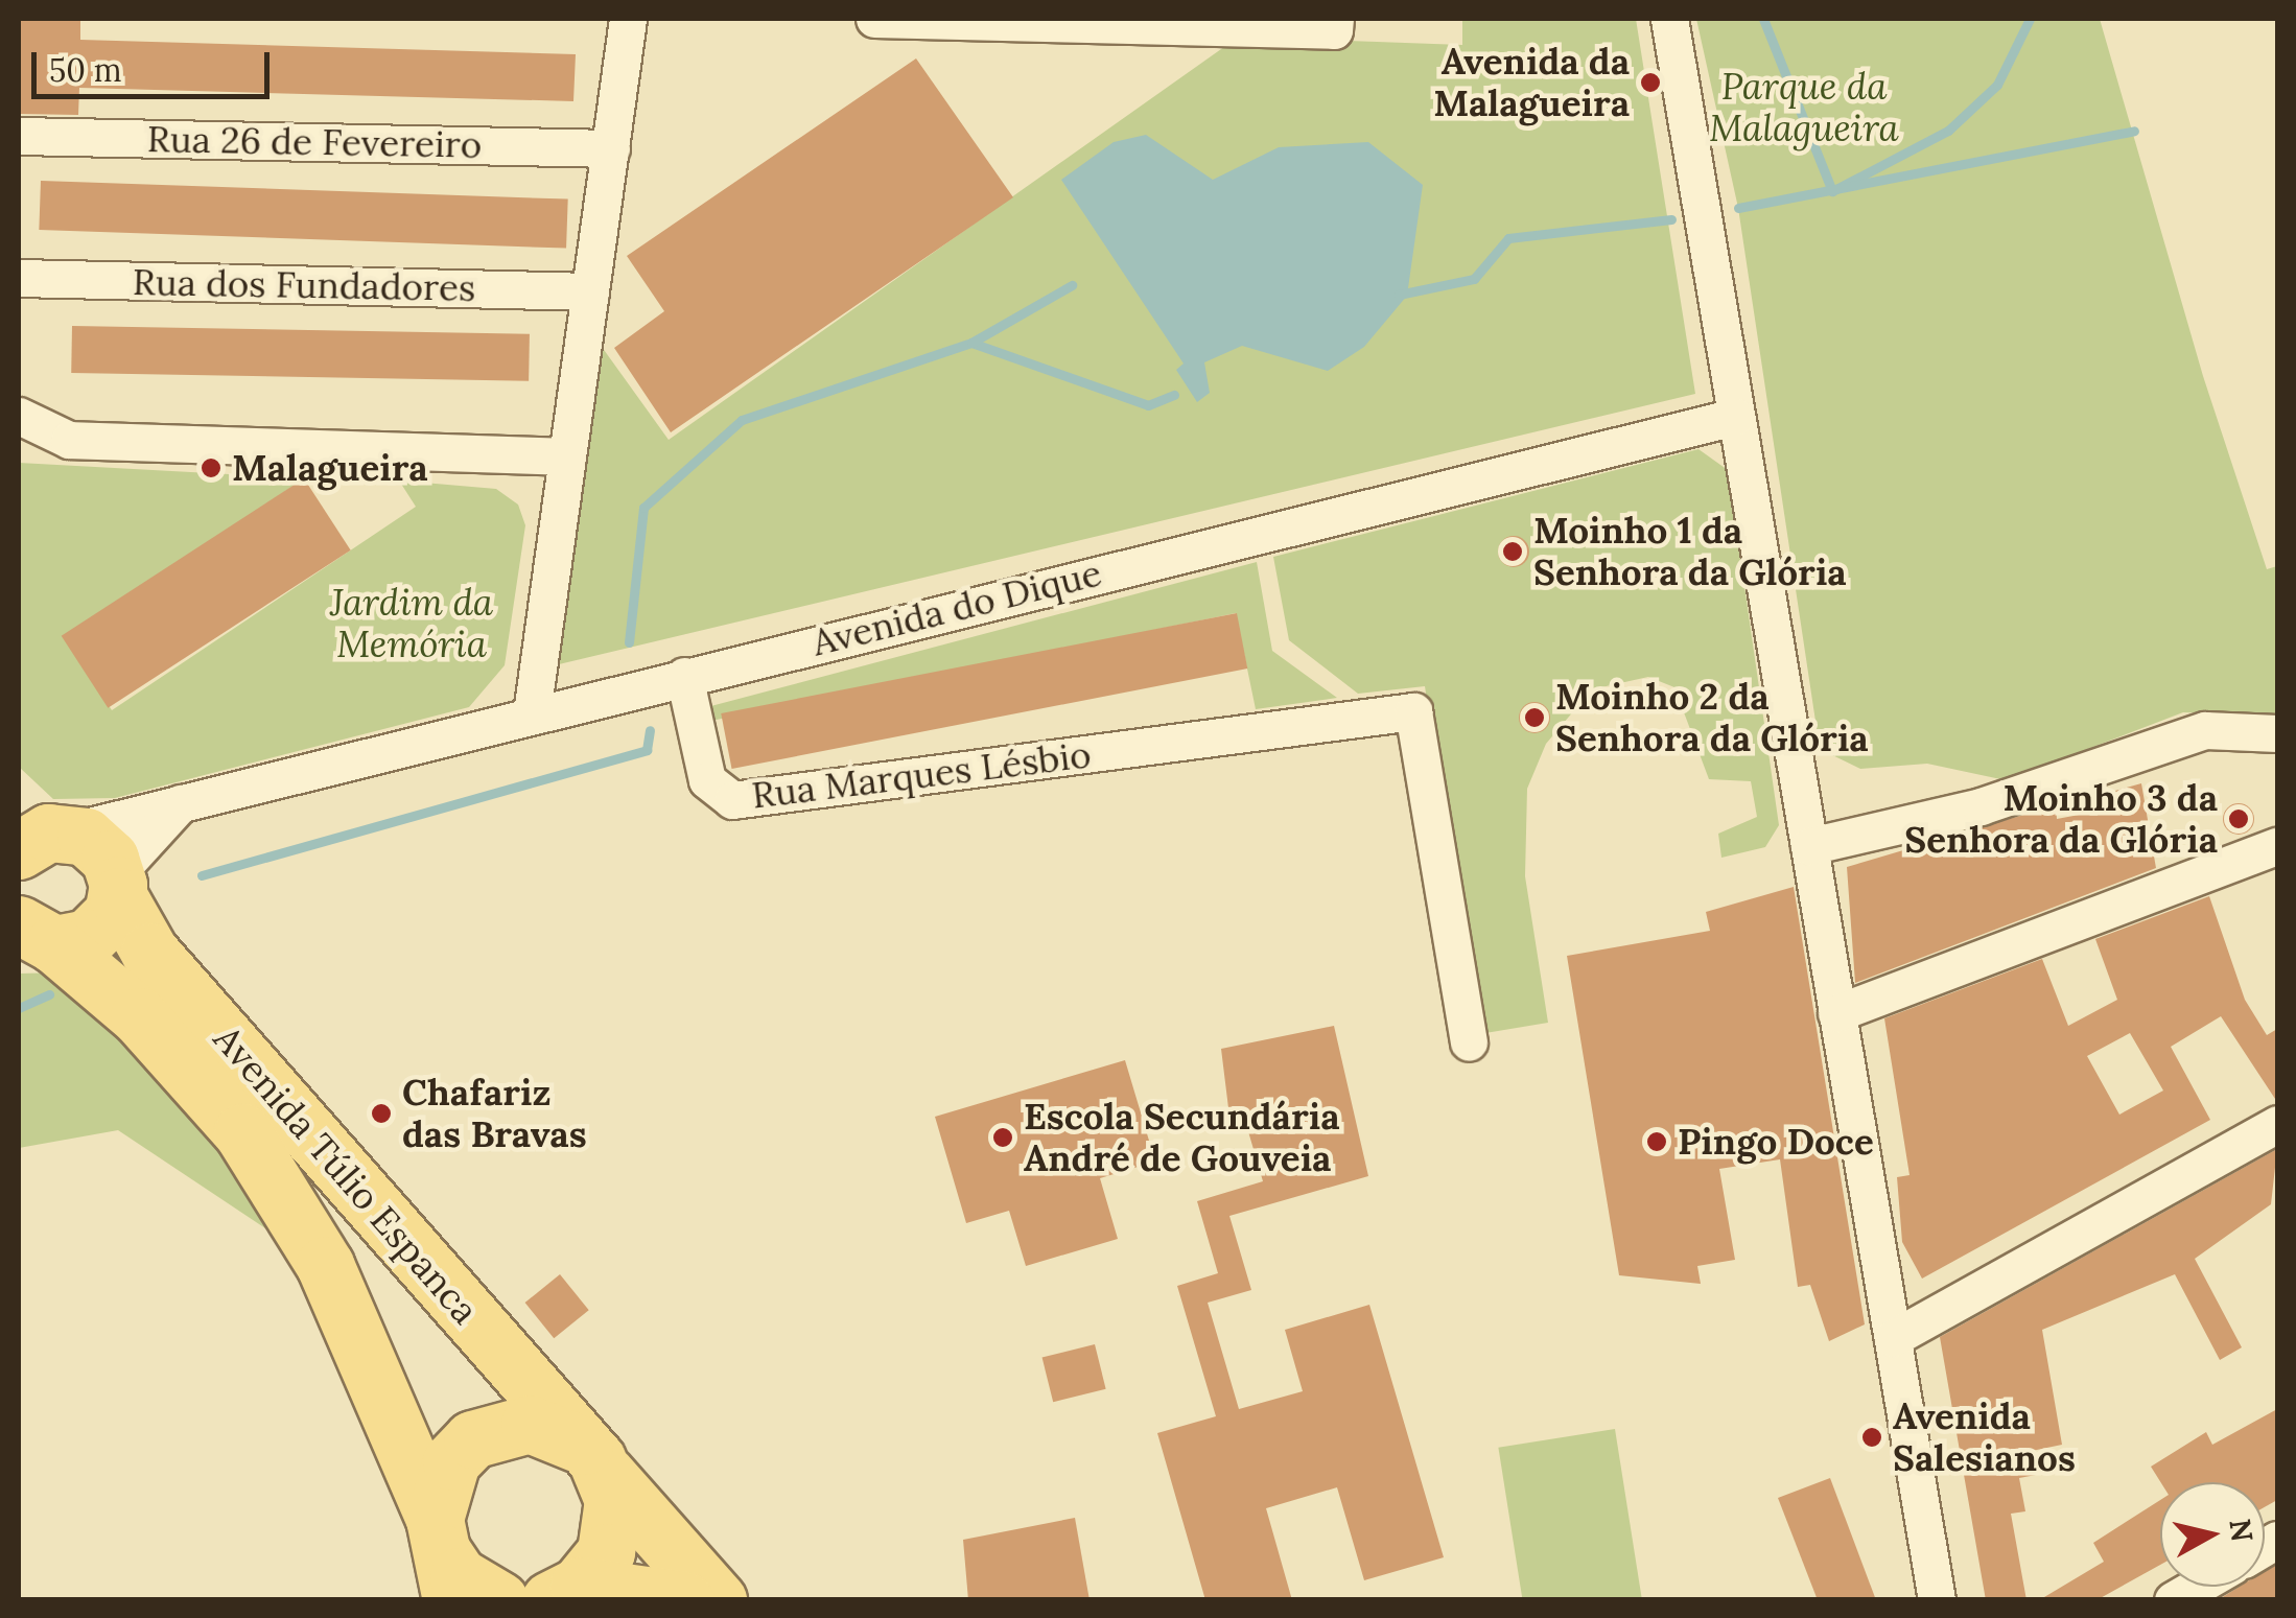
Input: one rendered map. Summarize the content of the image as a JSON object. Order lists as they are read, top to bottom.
{
  "streets": {
    "main road": ["Avenida Túlio Espanca"],
    "street": [
      "Rua 26 de Fevereiro",
      "Rua dos Fundadores",
      "Avenida do Dique",
      "Rua Marques Lésbio"
    ]
  },
  "crossings": [
    ["Avenida do Dique", "Rua Marques Lésbio"],
    ["Avenida do Dique", "Avenida Túlio Espanca"]
  ],
  "parks": ["Parque da Malagueira", "Jardim da Memória"],
  "places": [
    "Avenida da Malagueira",
    "Malagueira",
    "Moinho 1 da Senhora da Glória",
    "Moinho 2 da Senhora da Glória",
    "Moinho 3 da Senhora da Glória",
    "Chafariz das Bravas",
    "Escola Secundária André de Gouveia",
    "Pingo Doce",
    "Avenida Salesianos"
  ],
  "scale_bar": "50 m",
  "north": "right"
}
